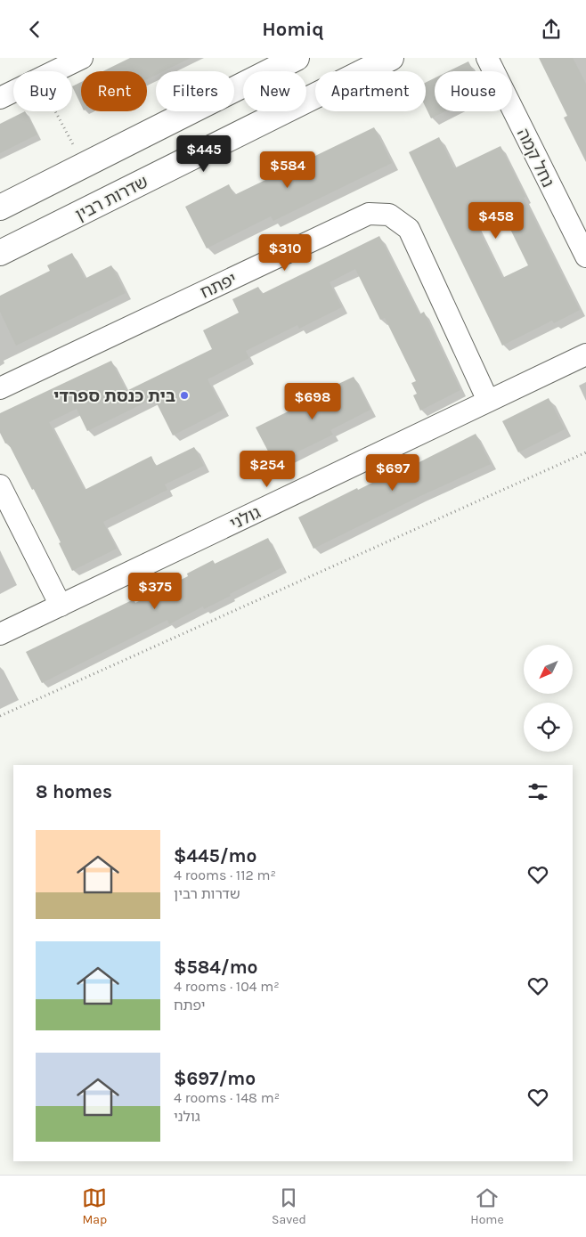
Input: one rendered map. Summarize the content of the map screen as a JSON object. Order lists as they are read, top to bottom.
{
  "streets": {
    "street": [
      "נחל קמה",
      "שדרות רבין",
      "יפתח",
      "גולני"
    ]
  },
  "crossings": [
    ["יפתח", "גולני"]
  ],
  "places": ["בית כנסת ספרדי"],
  "north": "bottom left",
  "page": {
    "header": "Homiq",
    "chip": [
      "Buy",
      "Rent",
      "Filters",
      "New",
      "Apartment",
      "House"
    ],
    "price": [
      "$445",
      "$584",
      "$458",
      "$310",
      "$698",
      "$254",
      "$697",
      "$375"
    ],
    "heading": "8 homes",
    "list": [
      {
        "name": "$445/mo",
        "note": "4 rooms · 112 m² · שדרות רבין"
      },
      {
        "name": "$584/mo",
        "note": "4 rooms · 104 m² · יפתח"
      },
      {
        "name": "$697/mo",
        "note": "4 rooms · 148 m² · גולני"
      }
    ],
    "tabs": ["Map", "Saved", "Home"]
  }
}
